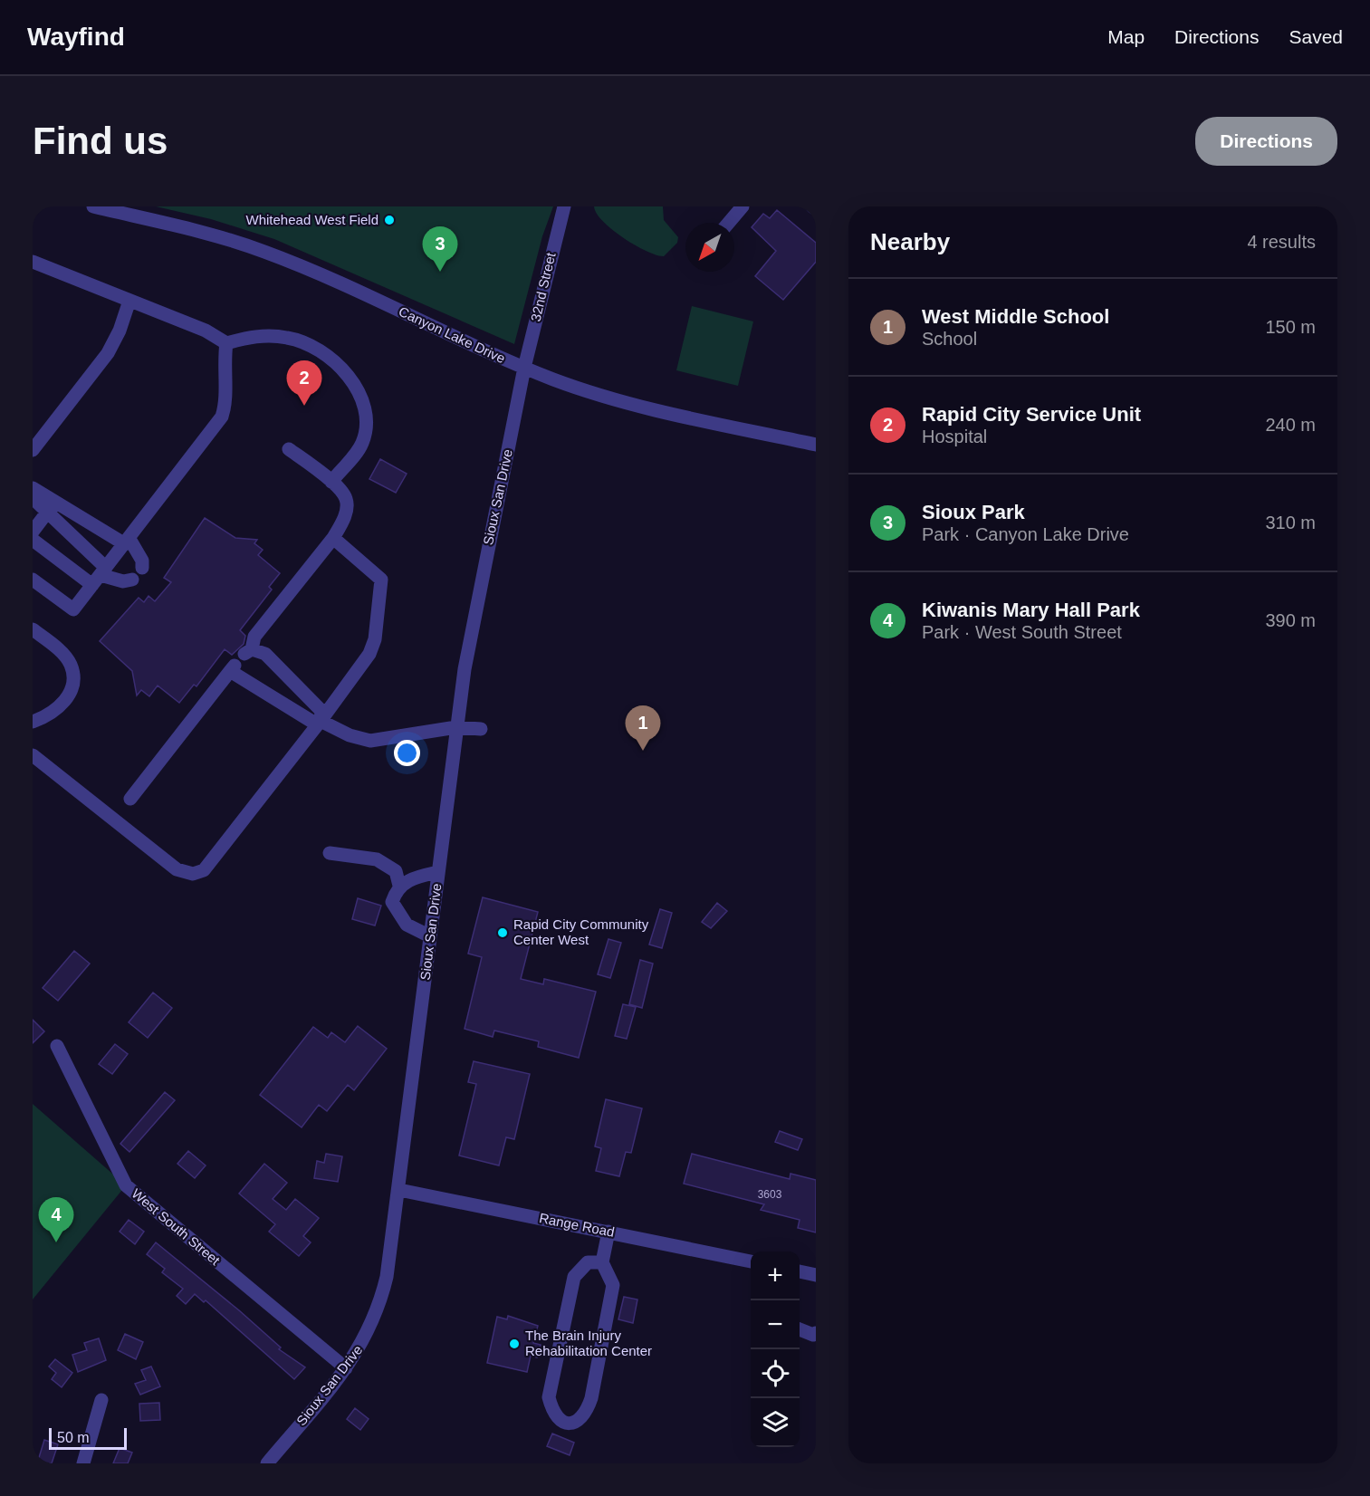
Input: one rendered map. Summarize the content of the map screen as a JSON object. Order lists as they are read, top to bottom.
{
  "streets": {
    "street": [
      "32nd Street",
      "Canyon Lake Drive",
      "Sioux San Drive",
      "Range Road",
      "West South Street"
    ]
  },
  "crossings": [
    ["32nd Street", "Canyon Lake Drive"],
    ["32nd Street", "Sioux San Drive"],
    ["Canyon Lake Drive", "Sioux San Drive"],
    ["Sioux San Drive", "Range Road"],
    ["Sioux San Drive", "West South Street"]
  ],
  "places": ["Whitehead West Field", "Rapid City Community Center West", "The Brain Injury Rehabilitation Center"],
  "house_numbers": ["3603"],
  "scale_bar": "50 m",
  "north": "bottom left",
  "page": {
    "header": "Wayfind",
    "nav": ["Map", "Directions", "Saved"],
    "buttons": "Directions",
    "title": "Find us",
    "heading": ["Nearby", "4 results"],
    "pins": [
      "3",
      "2",
      "1",
      "4"
    ],
    "list": [
      {
        "mark": "1",
        "name": "West Middle School",
        "note": "School",
        "value": "150 m"
      },
      {
        "mark": "2",
        "name": "Rapid City Service Unit",
        "note": "Hospital",
        "value": "240 m"
      },
      {
        "mark": "3",
        "name": "Sioux Park",
        "note": "Park · Canyon Lake Drive",
        "value": "310 m"
      },
      {
        "mark": "4",
        "name": "Kiwanis Mary Hall Park",
        "note": "Park · West South Street",
        "value": "390 m"
      }
    ],
    "map_buttons": ["+", "−"],
    "scale": "50 m"
  }
}
